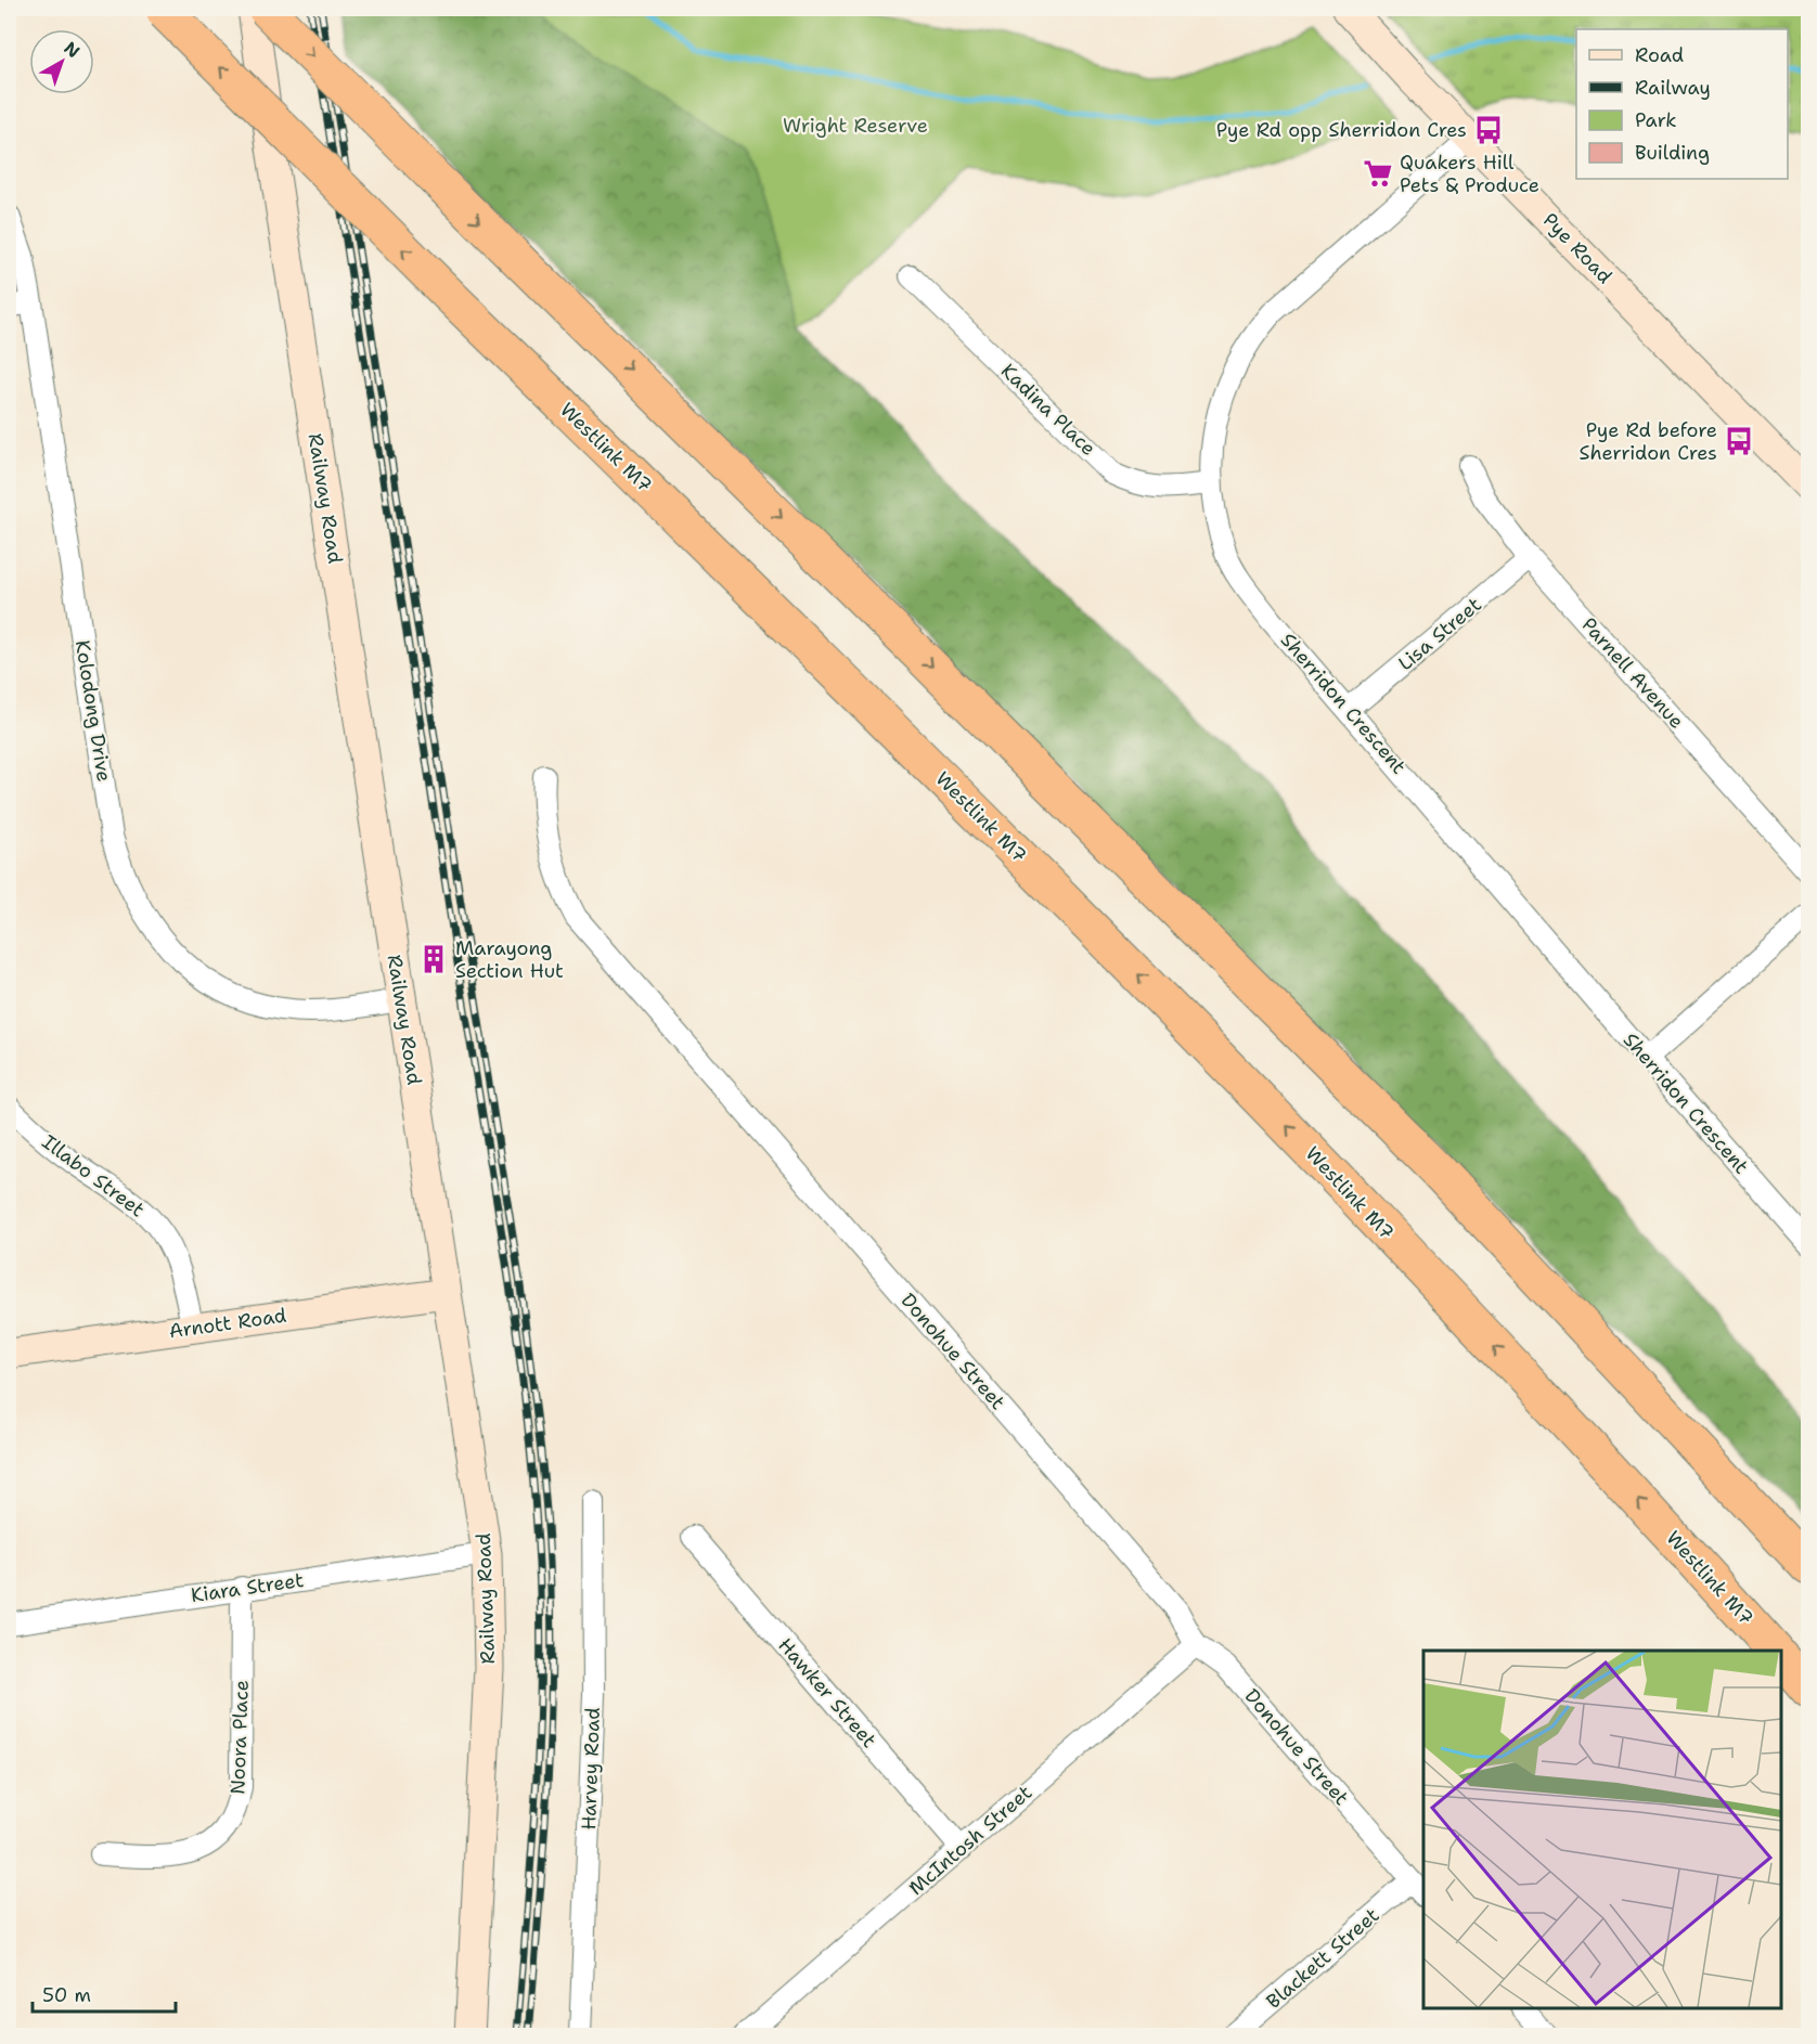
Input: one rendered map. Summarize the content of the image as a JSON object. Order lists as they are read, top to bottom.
{
  "streets": {
    "highway": ["Westlink M7"],
    "street": [
      "Pye Road",
      "Kadina Place",
      "Railway Road",
      "Lisa Street",
      "Parnell Avenue",
      "Sherridon Crescent",
      "Kolodong Drive",
      "Illabo Street",
      "Arnott Road",
      "Donohue Street",
      "Kiara Street",
      "Hawker Street",
      "Noora Place",
      "Harvey Road",
      "McIntosh Street",
      "Blackett Street"
    ]
  },
  "crossings": [
    ["Pye Road", "Sherridon Crescent"],
    ["Kadina Place", "Sherridon Crescent"],
    ["Railway Road", "Kolodong Drive"],
    ["Railway Road", "Arnott Road"],
    ["Railway Road", "Kiara Street"],
    ["Lisa Street", "Parnell Avenue"],
    ["Lisa Street", "Sherridon Crescent"],
    ["Illabo Street", "Arnott Road"],
    ["Donohue Street", "McIntosh Street"],
    ["Donohue Street", "Blackett Street"],
    ["Kiara Street", "Noora Place"],
    ["Hawker Street", "McIntosh Street"]
  ],
  "parks": ["Wright Reserve"],
  "places": {
    "bus stop": ["Pye Rd opp Sherridon Cres", "Pye Rd before Sherridon Cres"],
    "supermarket": ["Quakers Hill Pets & Produce"],
    "building": ["Marayong Section Hut"]
  },
  "legend": [
    "Road",
    "Railway",
    "Park",
    "Building"
  ],
  "scale_bar": "50 m",
  "north": "top right"
}
